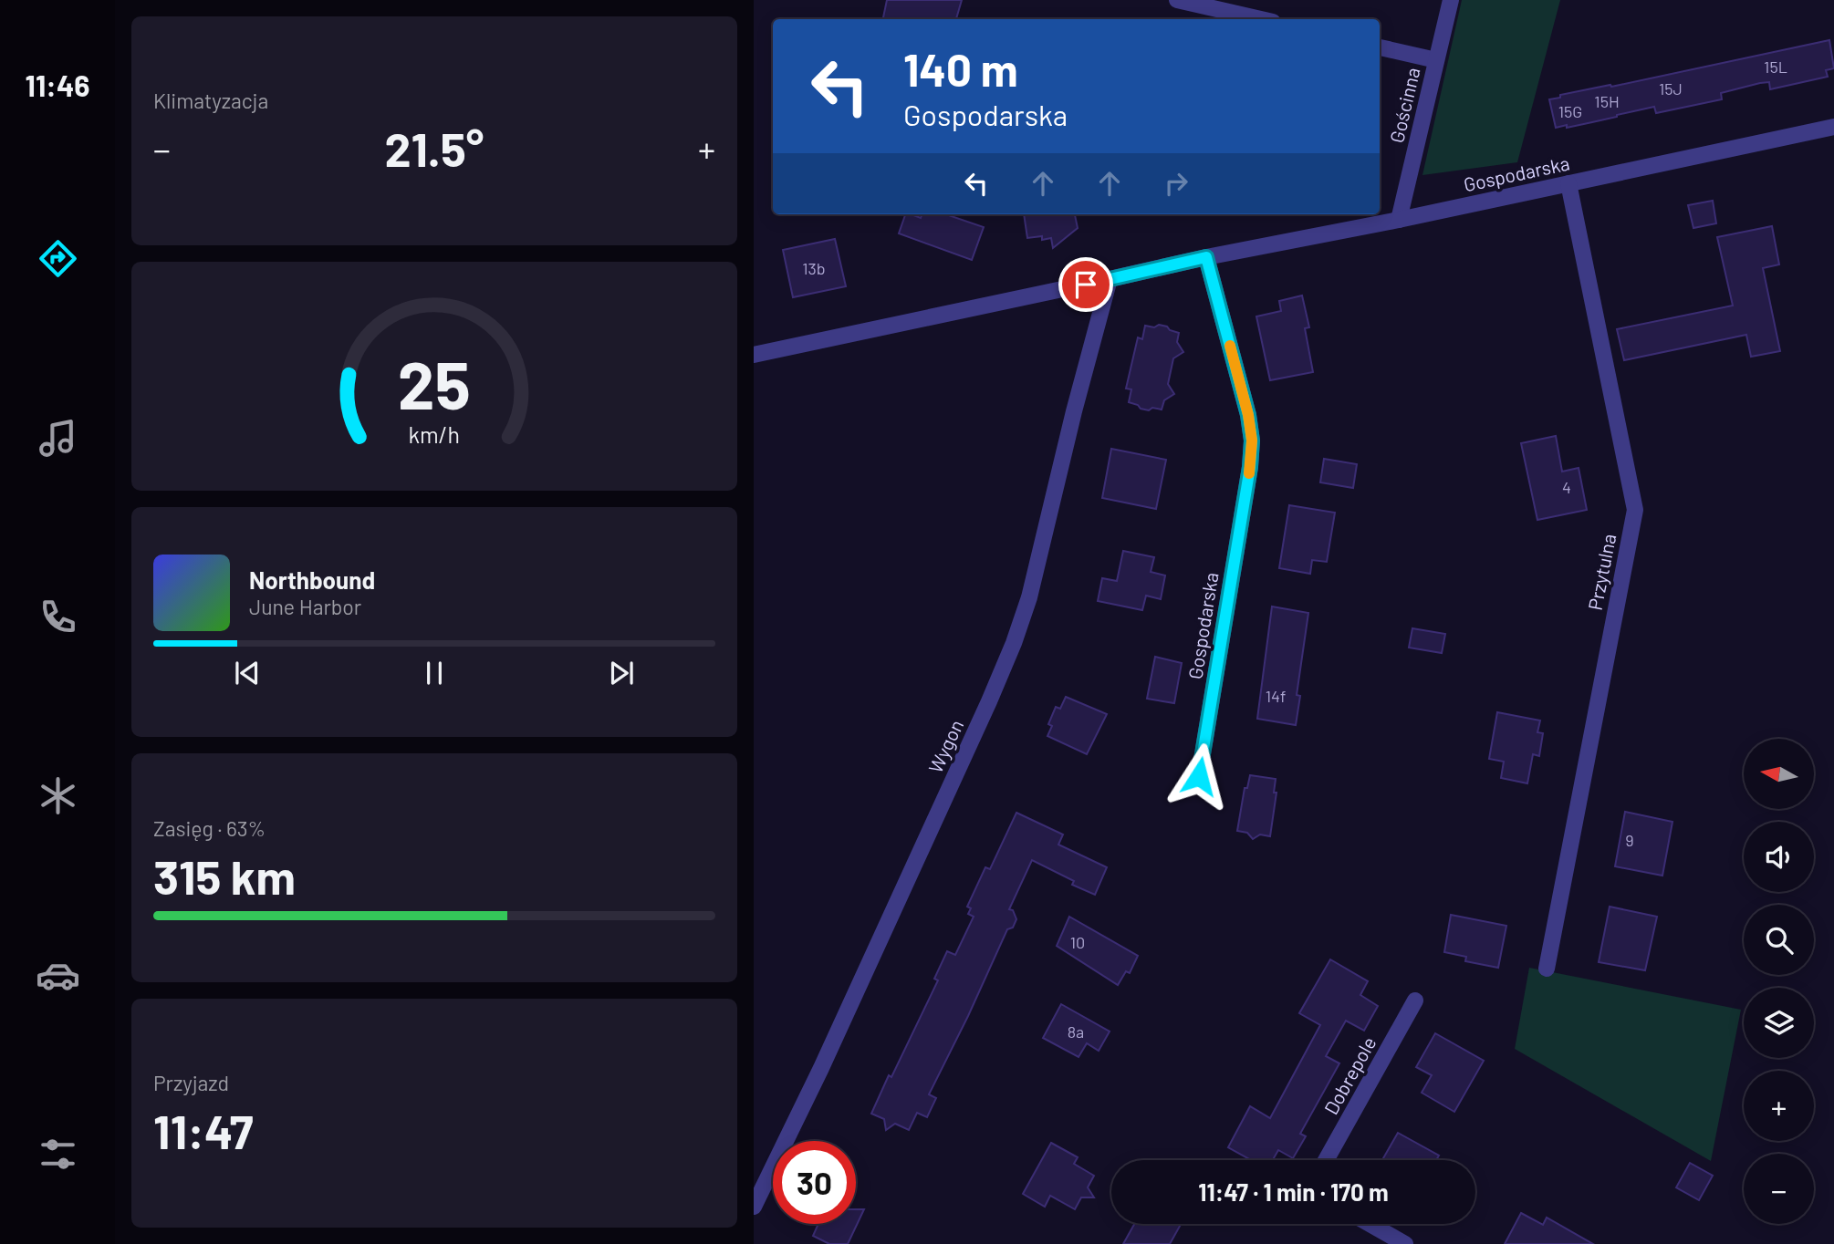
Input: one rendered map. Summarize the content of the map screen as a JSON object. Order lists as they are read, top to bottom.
{
  "streets": {
    "street": [
      "Gościnna",
      "Gospodarska",
      "Przytulna",
      "Wygon",
      "Dobrepole"
    ]
  },
  "crossings": [
    ["Gościnna", "Gospodarska"],
    ["Gospodarska", "Przytulna"],
    ["Gospodarska", "Wygon"]
  ],
  "house_numbers": [
    "15L",
    "15J",
    "15H",
    "15G",
    "13b",
    "4",
    "14f",
    "9",
    "10",
    "8a"
  ],
  "north": "left",
  "page": {
    "tabs": "11:46",
    "tile": [
      "Klimatyzacja",
      ["Zasięg · 63%", "315 km"],
      ["Przyjazd", "11:47"]
    ],
    "turn": ["140 m", "Gospodarska"],
    "heat": ["−", "21.5°", "+"],
    "song": ["Northbound", "June Harbor"],
    "map_buttons": ["+", "−"],
    "limit": "30",
    "trip": "11:47 · 1 min · 170 m",
    "gauge": ["25", "km/h"]
  }
}
